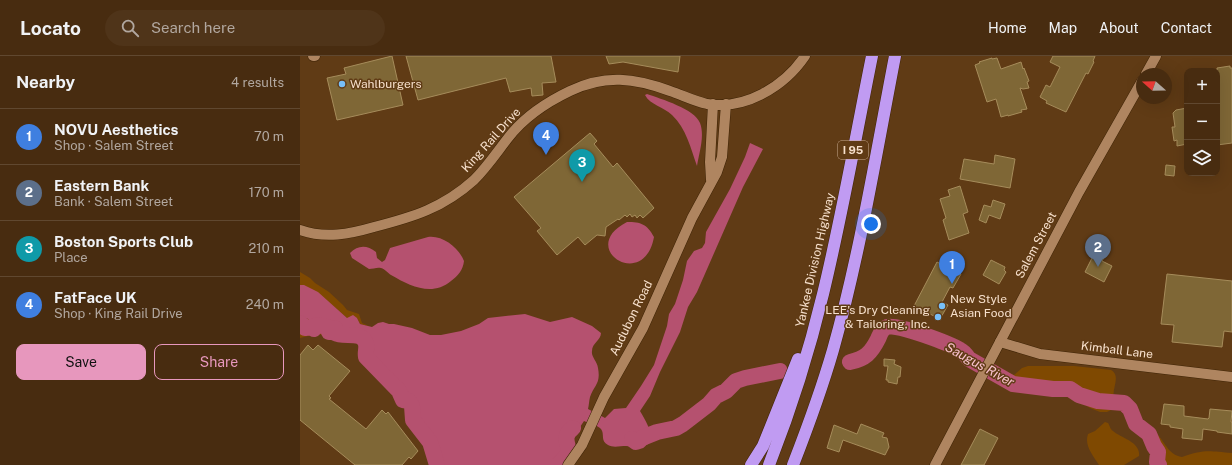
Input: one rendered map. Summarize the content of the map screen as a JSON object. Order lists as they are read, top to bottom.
{
  "streets": {
    "highway": ["I 95", "Yankee Division Highway"],
    "street": [
      "King Rail Drive",
      "Salem Street",
      "Audubon Road",
      "Kimball Lane"
    ]
  },
  "crossings": [
    ["King Rail Drive", "Audubon Road"],
    ["Salem Street", "Kimball Lane"]
  ],
  "water": ["Saugus River"],
  "places": ["Wahlburgers", "New Style Asian Food", "LEE's Dry Cleaning & Tailoring, Inc."],
  "north": "left",
  "page": {
    "header": "Locato",
    "search": "Search here",
    "nav": [
      "Home",
      "Map",
      "About",
      "Contact"
    ],
    "heading": ["Nearby", "4 results"],
    "map_buttons": ["+", "−"],
    "list": [
      {
        "mark": "1",
        "name": "NOVU Aesthetics",
        "note": "Shop · Salem Street",
        "value": "70 m"
      },
      {
        "mark": "2",
        "name": "Eastern Bank",
        "note": "Bank · Salem Street",
        "value": "170 m"
      },
      {
        "mark": "3",
        "name": "Boston Sports Club",
        "note": "Place",
        "value": "210 m"
      },
      {
        "mark": "4",
        "name": "FatFace UK",
        "note": "Shop · King Rail Drive",
        "value": "240 m"
      }
    ],
    "pins": [
      "4",
      "3",
      "2",
      "1"
    ],
    "buttons": ["Save", "Share"]
  }
}
